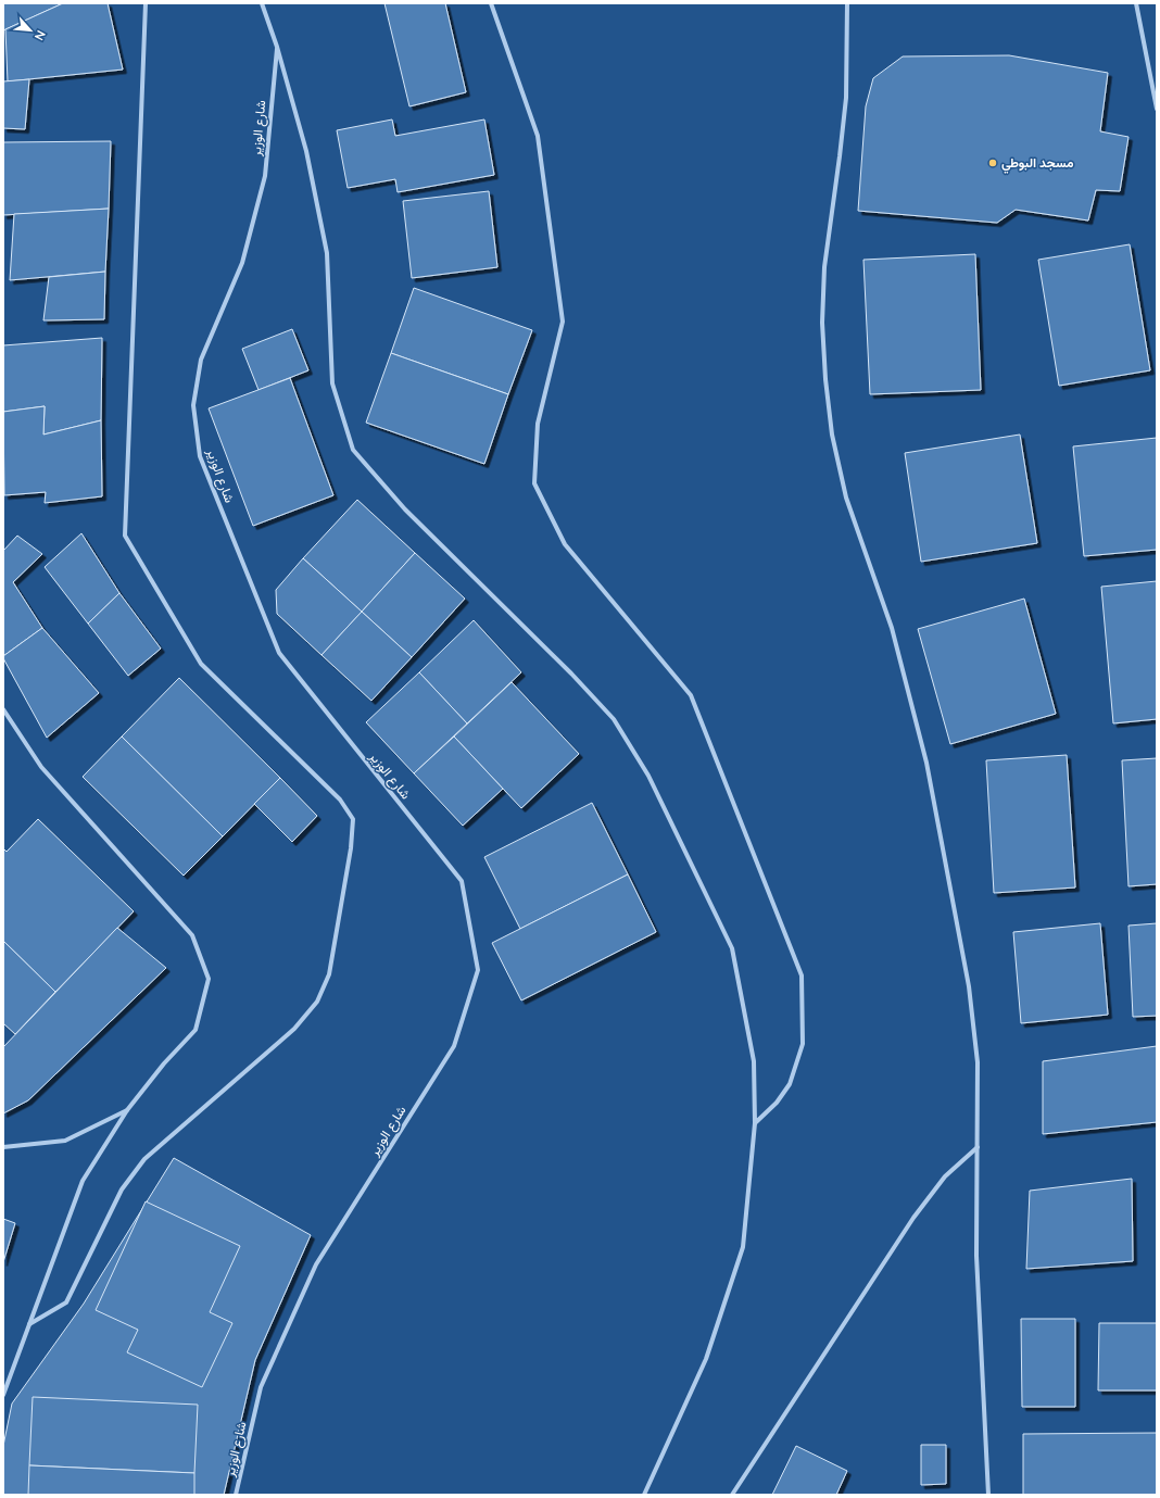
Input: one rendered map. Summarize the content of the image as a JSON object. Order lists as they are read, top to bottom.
{
  "streets": {
    "street": ["شارع الوزير"]
  },
  "places": ["مسجد البوطي"],
  "north": "bottom right"
}
